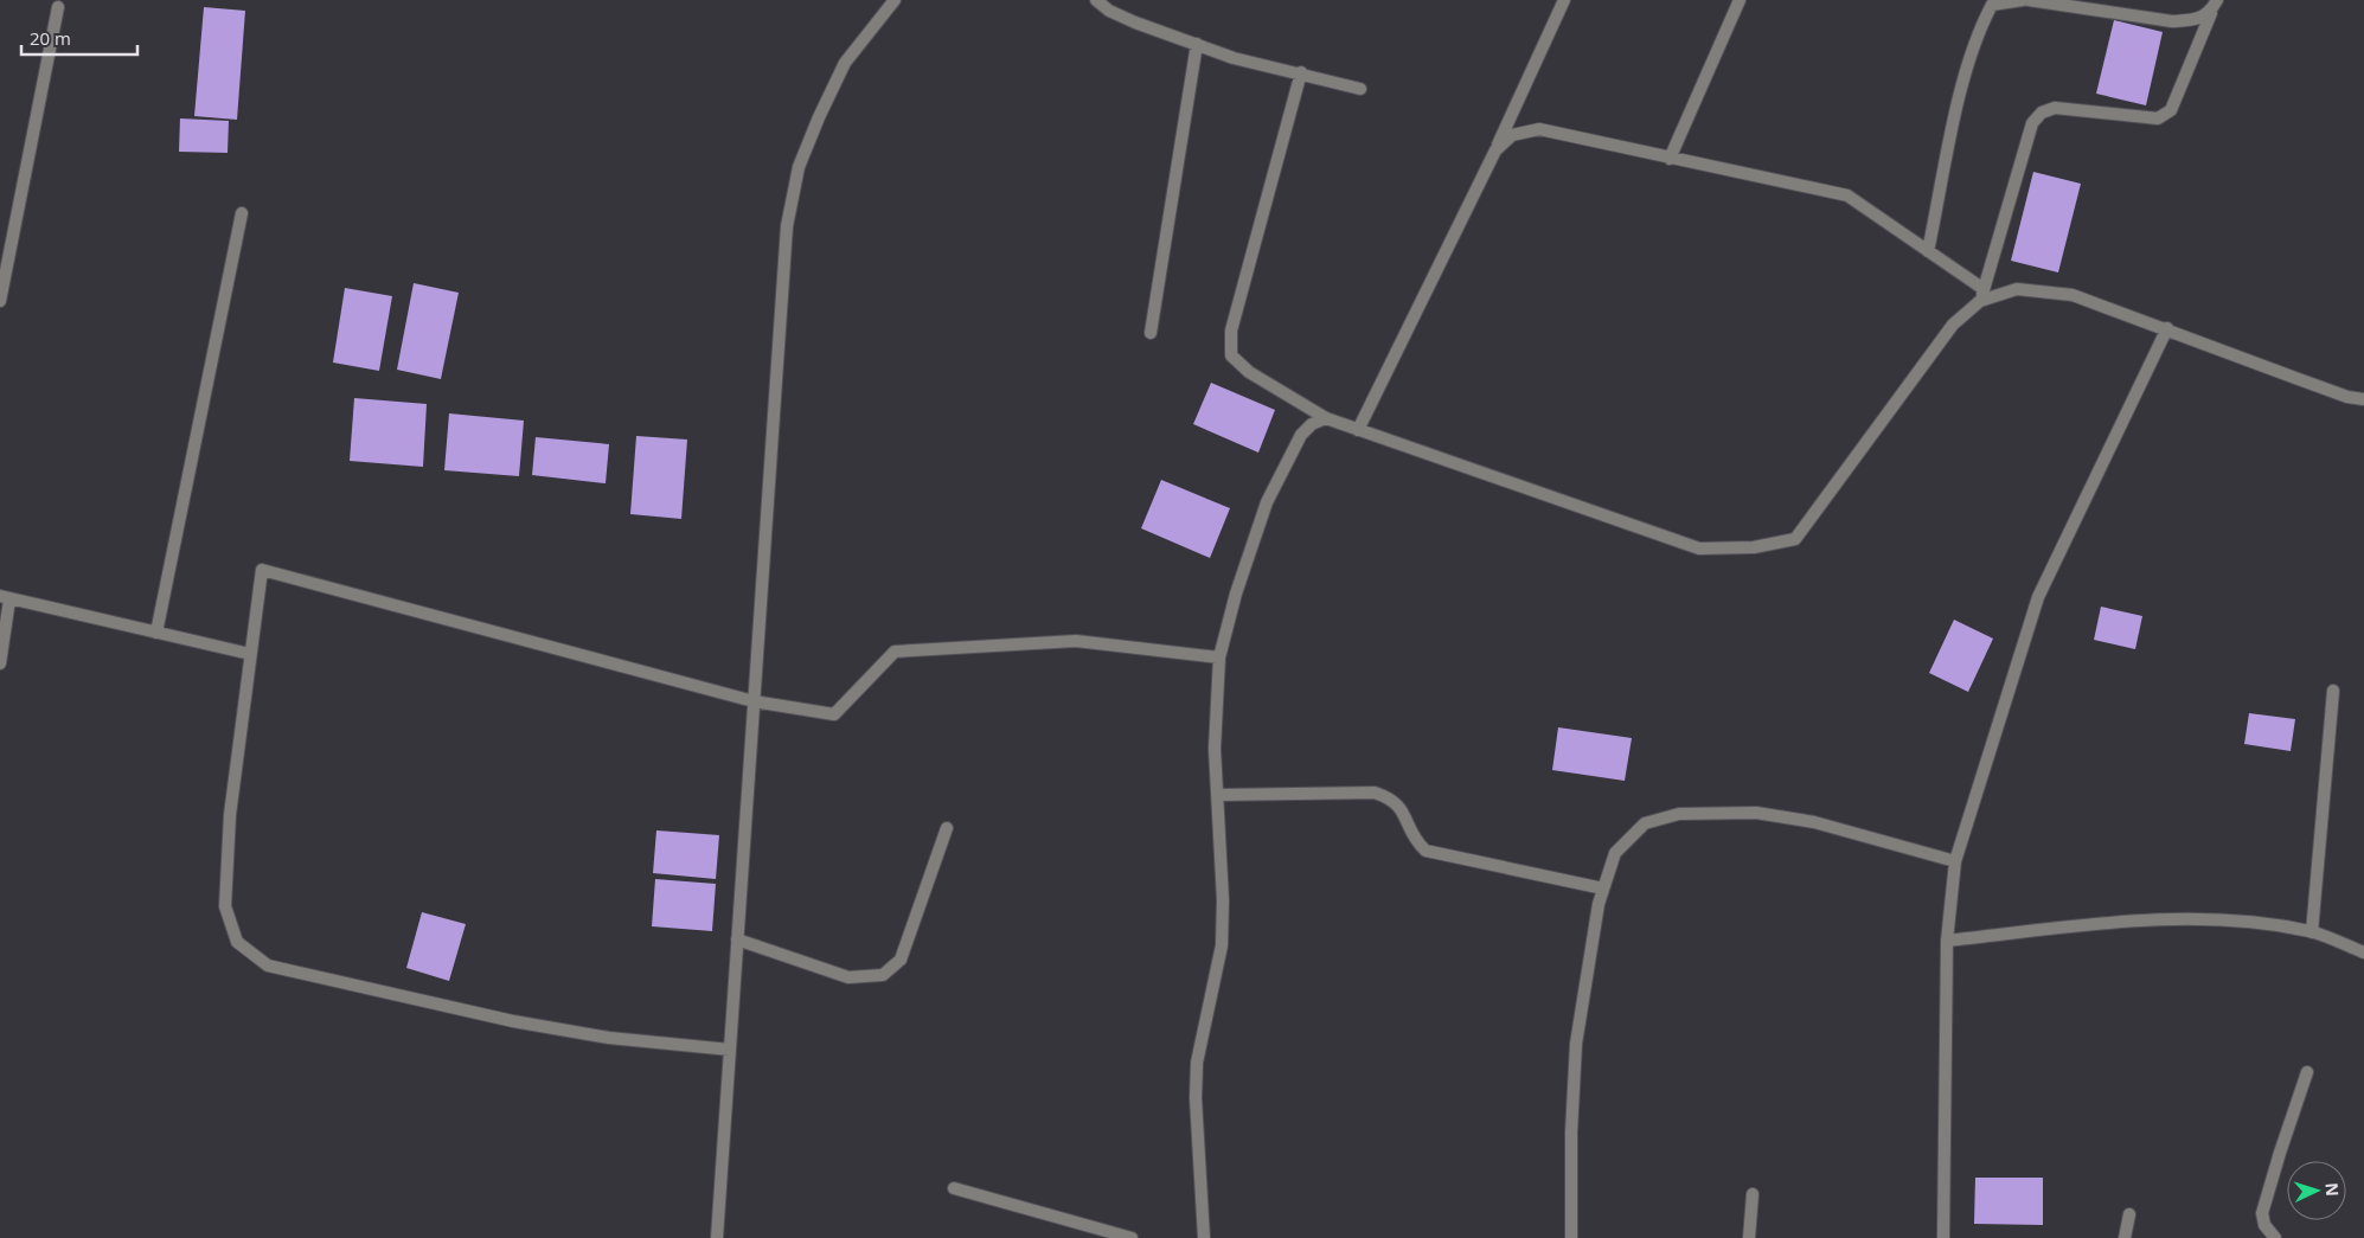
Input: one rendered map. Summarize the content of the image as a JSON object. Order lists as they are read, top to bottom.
{
  "scale_bar": "20 m",
  "north": "right"
}
